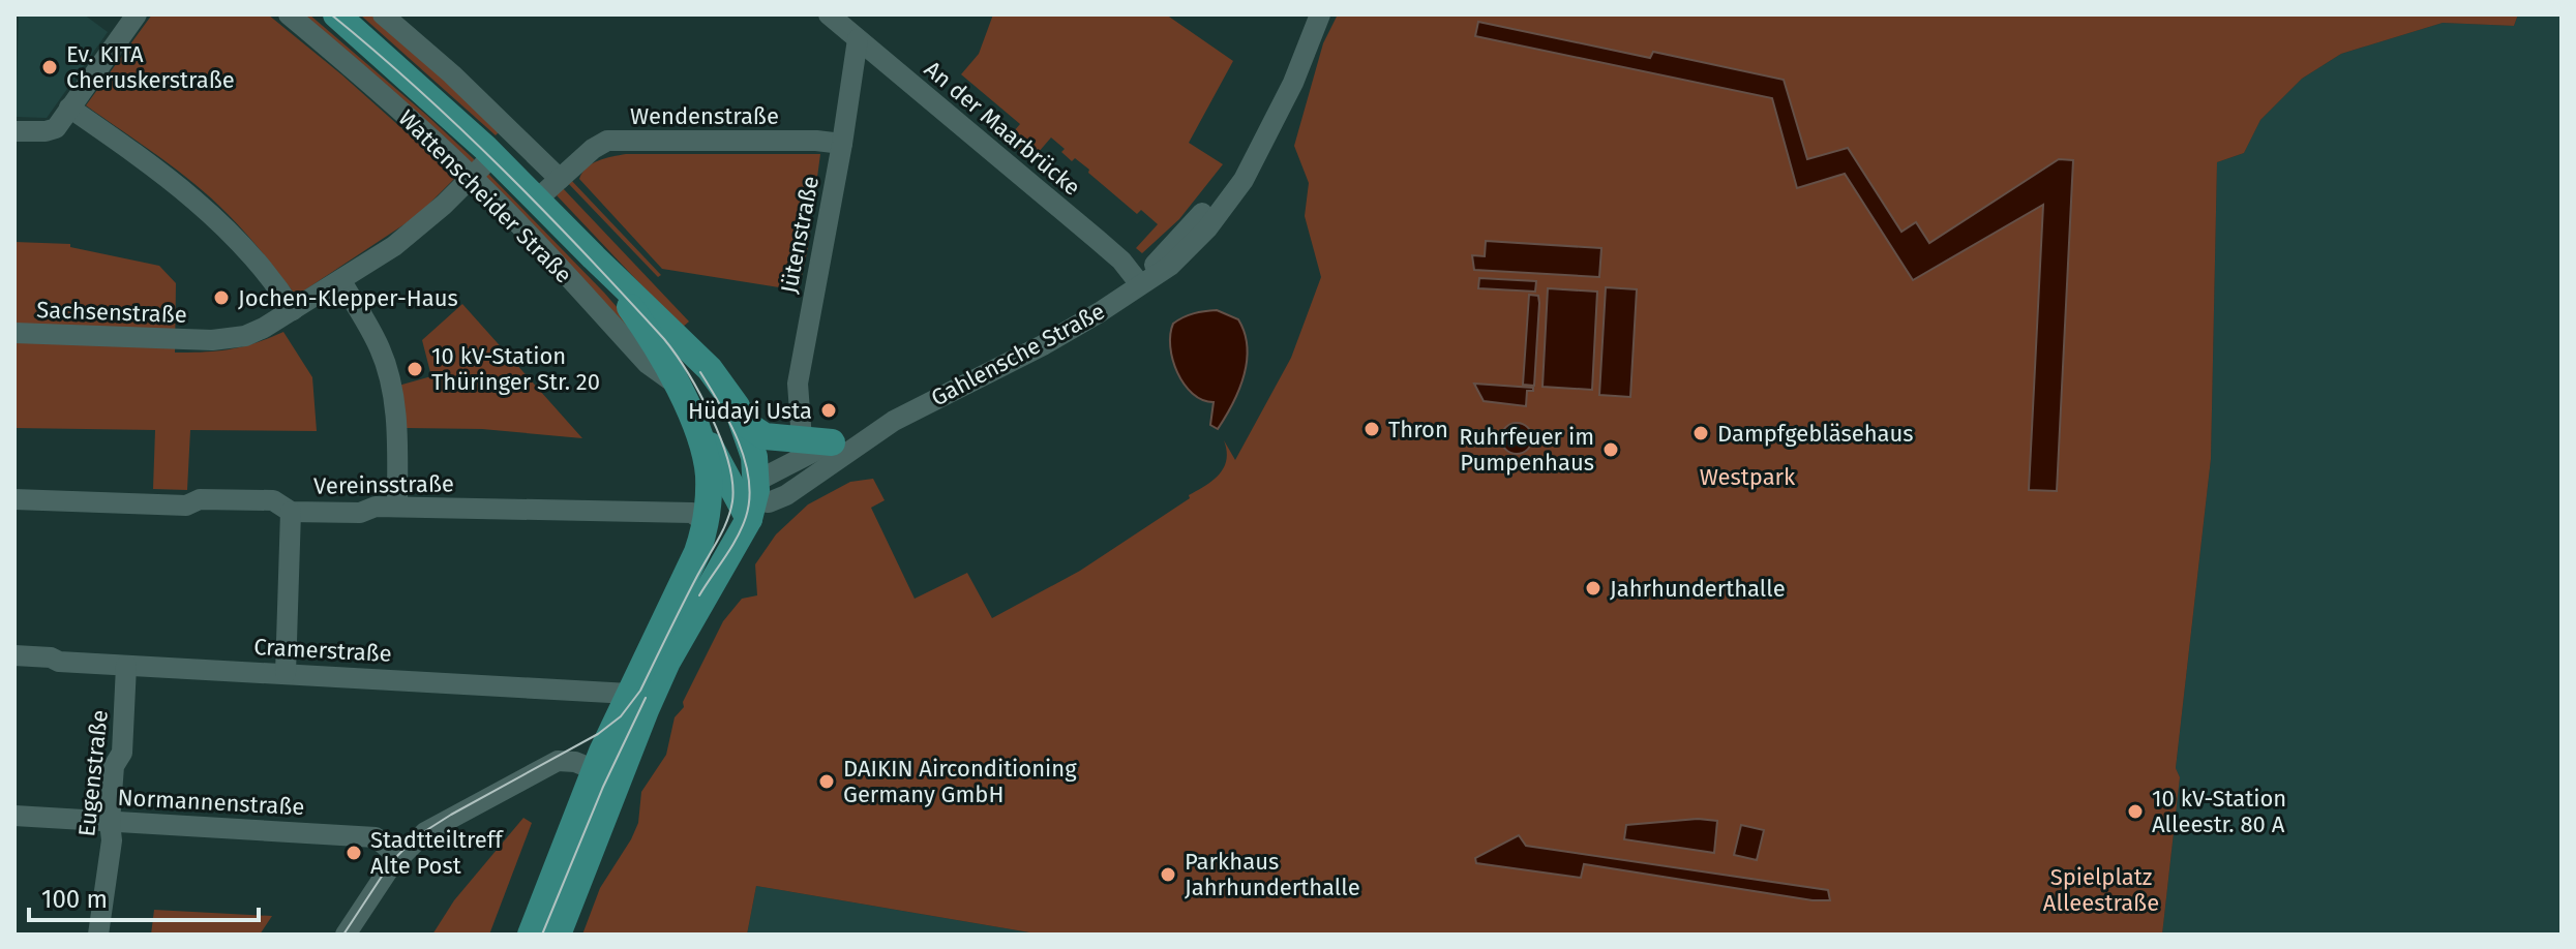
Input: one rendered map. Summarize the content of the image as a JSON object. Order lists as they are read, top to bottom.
{
  "streets": {
    "main road": ["Wattenscheider Straße", "Gahlensche Straße"],
    "street": [
      "Wendenstraße",
      "An der Maarbrücke",
      "Jütenstraße",
      "Sachsenstraße",
      "Vereinsstraße",
      "Cramerstraße",
      "Eugenstraße",
      "Normannenstraße"
    ]
  },
  "crossings": [
    ["Wendenstraße", "Wattenscheider Straße"],
    ["Wendenstraße", "Jütenstraße"],
    ["An der Maarbrücke", "Jütenstraße"],
    ["An der Maarbrücke", "Gahlensche Straße"],
    ["Wattenscheider Straße", "Sachsenstraße"],
    ["Wattenscheider Straße", "Gahlensche Straße"],
    ["Wattenscheider Straße", "Vereinsstraße"],
    ["Wattenscheider Straße", "Cramerstraße"],
    ["Jütenstraße", "Gahlensche Straße"],
    ["Cramerstraße", "Eugenstraße"],
    ["Eugenstraße", "Normannenstraße"]
  ],
  "parks": ["Westpark", "Spielplatz Alleestraße"],
  "places": [
    "Ev. KITA Cheruskerstraße",
    "Jochen-Klepper-Haus",
    "10 kV-Station Thüringer Str. 20",
    "Hüdayi Usta",
    "Thron",
    "Dampfgebläsehaus",
    "Ruhrfeuer im Pumpenhaus",
    "Jahrhunderthalle",
    "DAIKIN Airconditioning Germany GmbH",
    "10 kV-Station Alleestr. 80 A",
    "Stadtteiltreff Alte Post",
    "Parkhaus Jahrhunderthalle"
  ],
  "scale_bar": "100 m"
}
